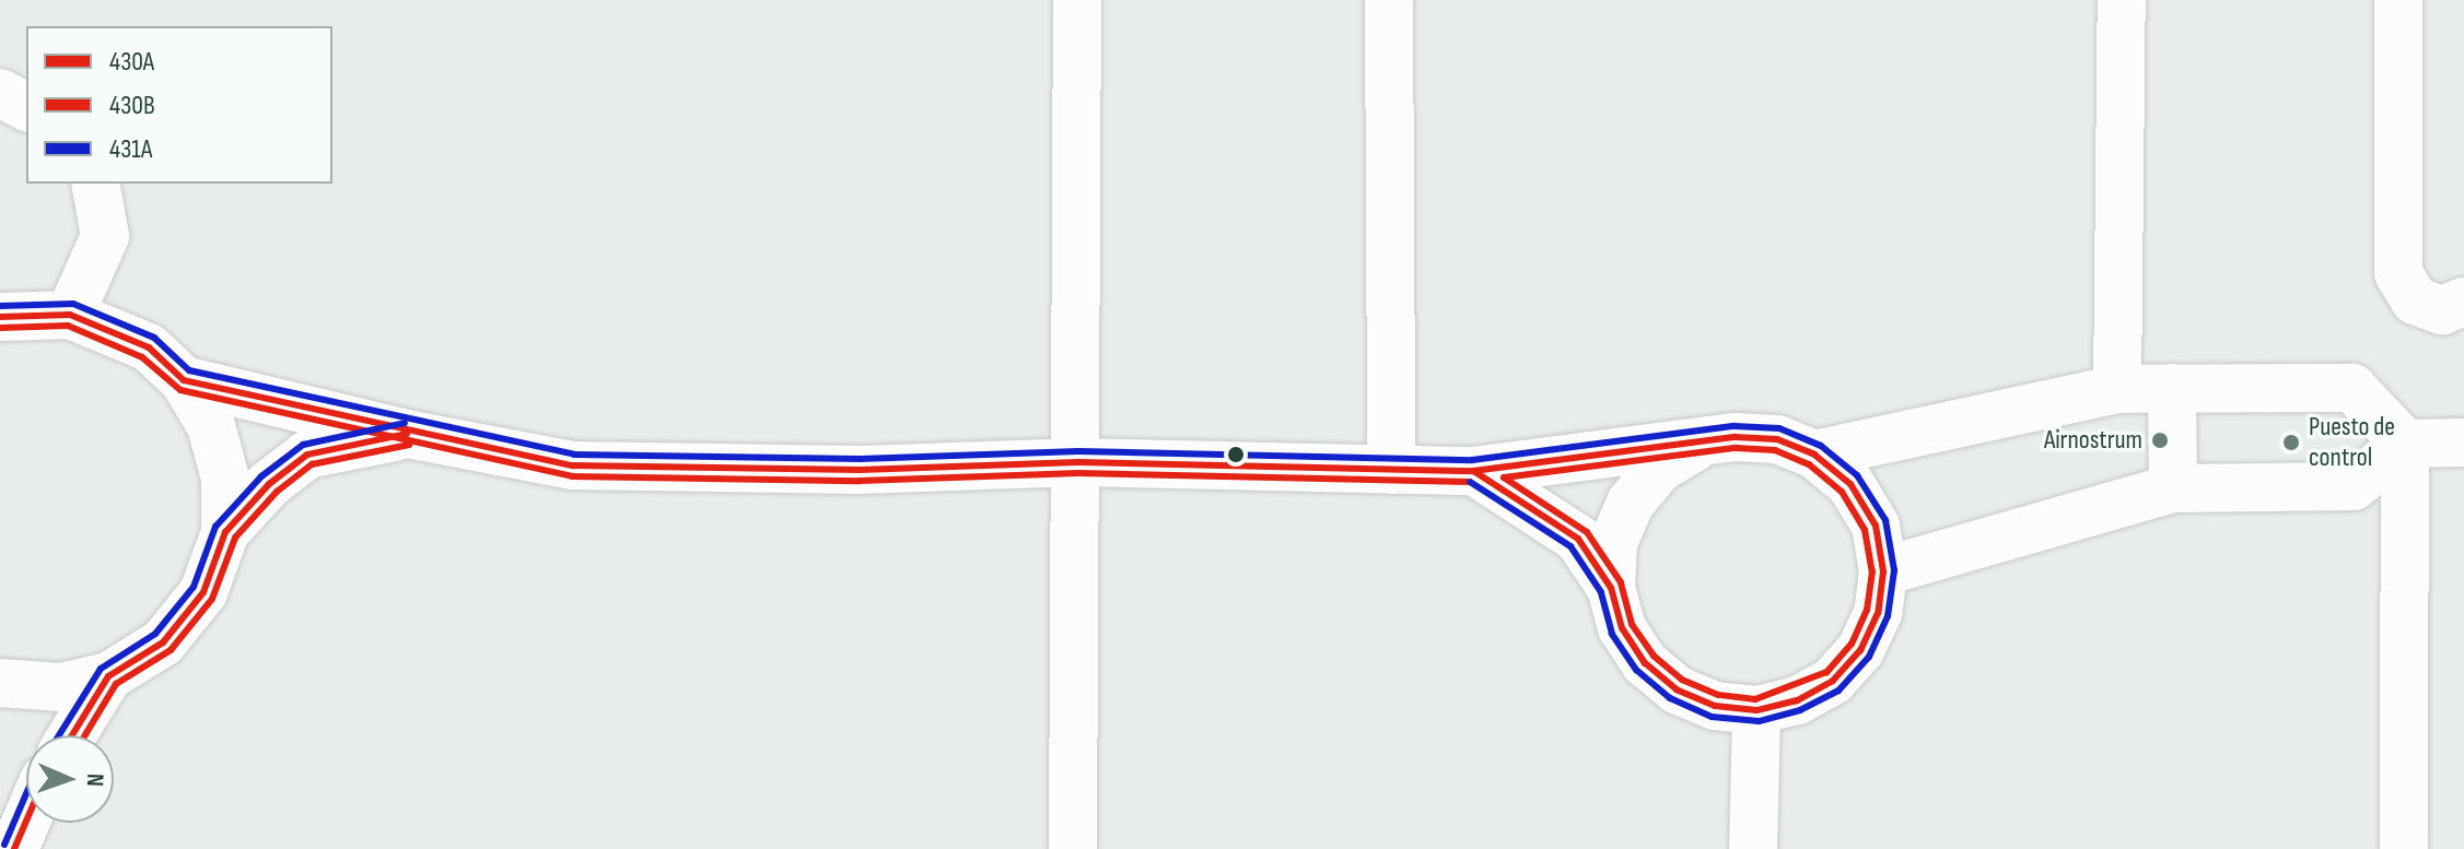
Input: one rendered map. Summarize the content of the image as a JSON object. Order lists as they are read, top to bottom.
{
  "places": ["Airnostrum", "Puesto de control"],
  "lines": ["transit line 431A", "transit line 430A", "transit line 430B"],
  "legend": ["430A", "430B", "431A"],
  "north": "right"
}
